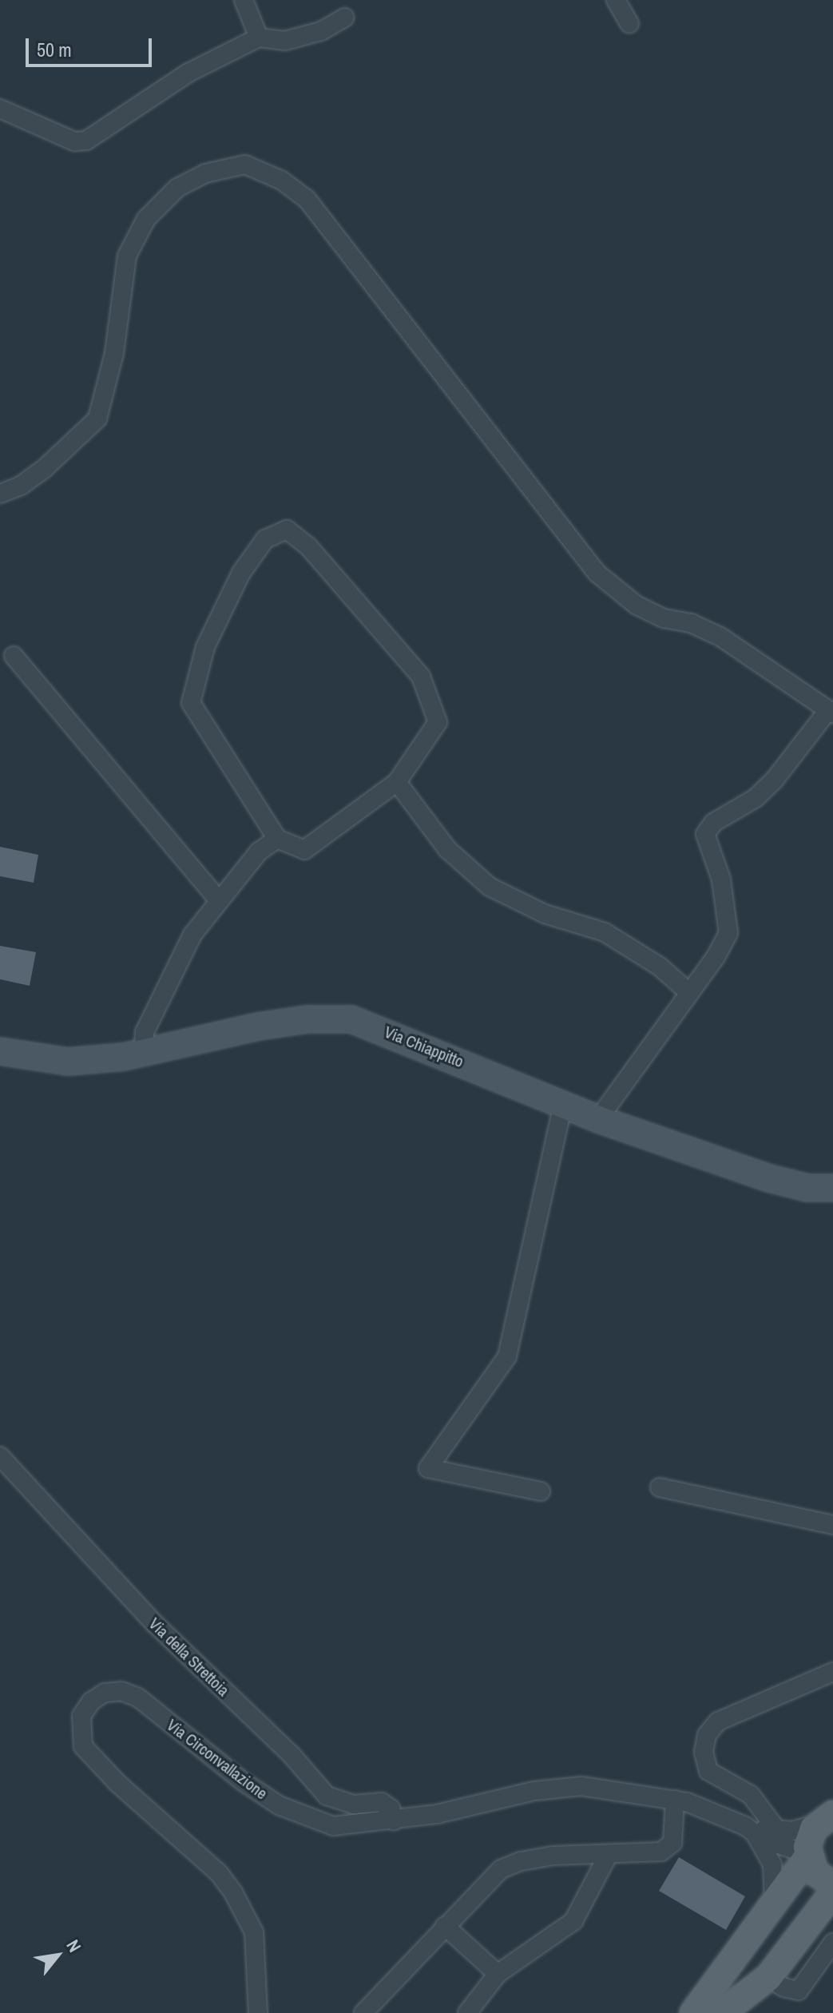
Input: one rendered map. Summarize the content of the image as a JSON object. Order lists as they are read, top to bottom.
{
  "streets": {
    "street": ["Via Chiappitto", "Via della Strettoia", "Via Circonvallazione"]
  },
  "crossings": [
    ["Via della Strettoia", "Via Circonvallazione"]
  ],
  "scale_bar": "50 m",
  "north": "top right"
}
